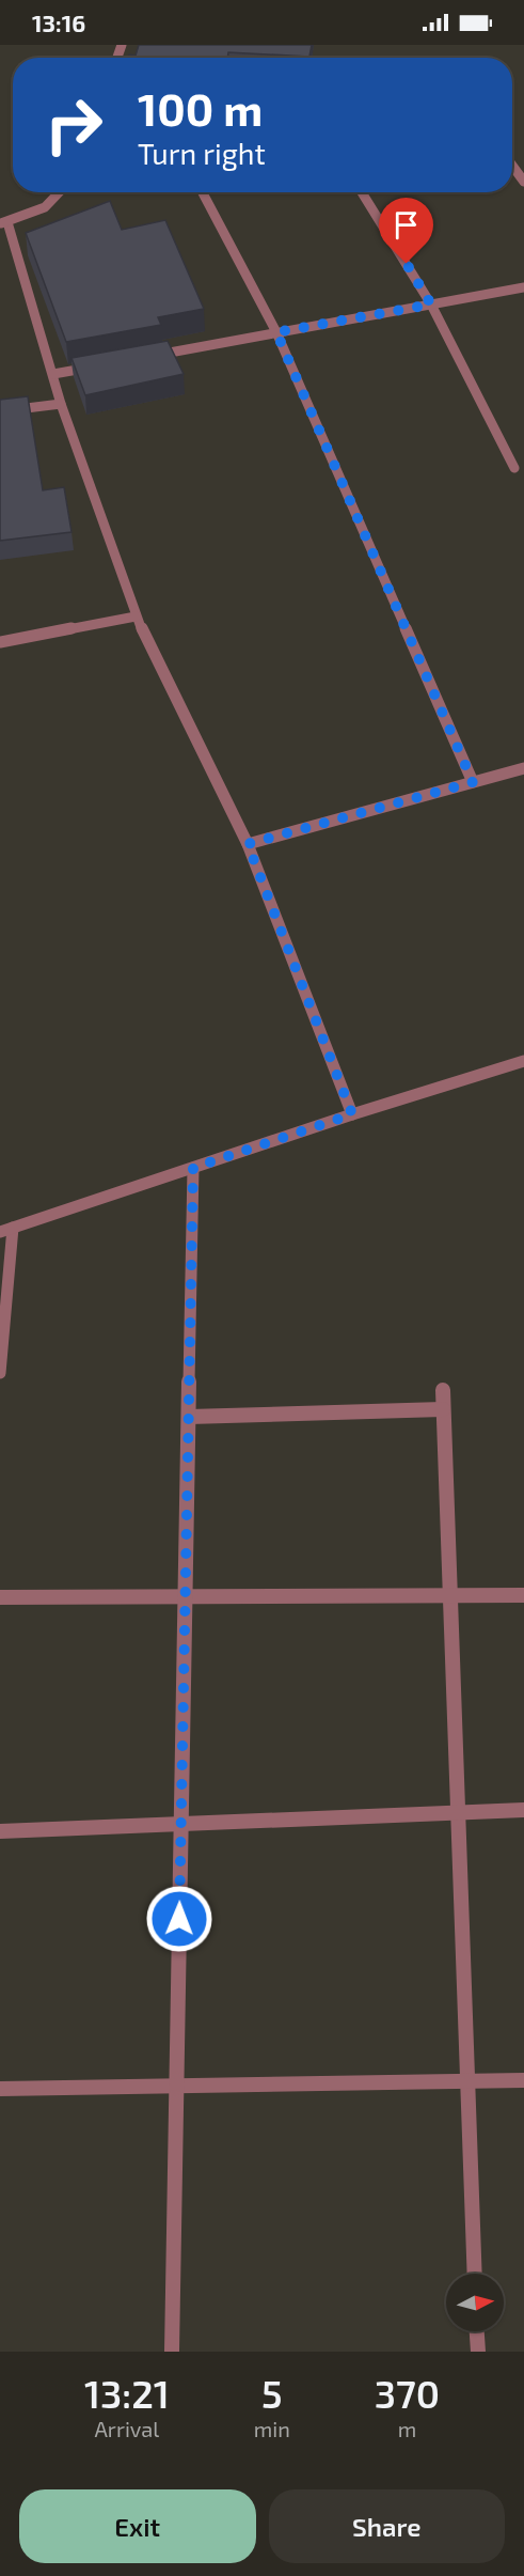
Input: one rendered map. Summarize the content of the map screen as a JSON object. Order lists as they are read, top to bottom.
{
  "north": "right",
  "page": {
    "status": "13:16",
    "turn": ["100 m", "Turn right"],
    "eta": [
      "13:21",
      "Arrival",
      "5",
      "min",
      "370",
      "m"
    ],
    "buttons": ["Exit", "Share"]
  }
}
